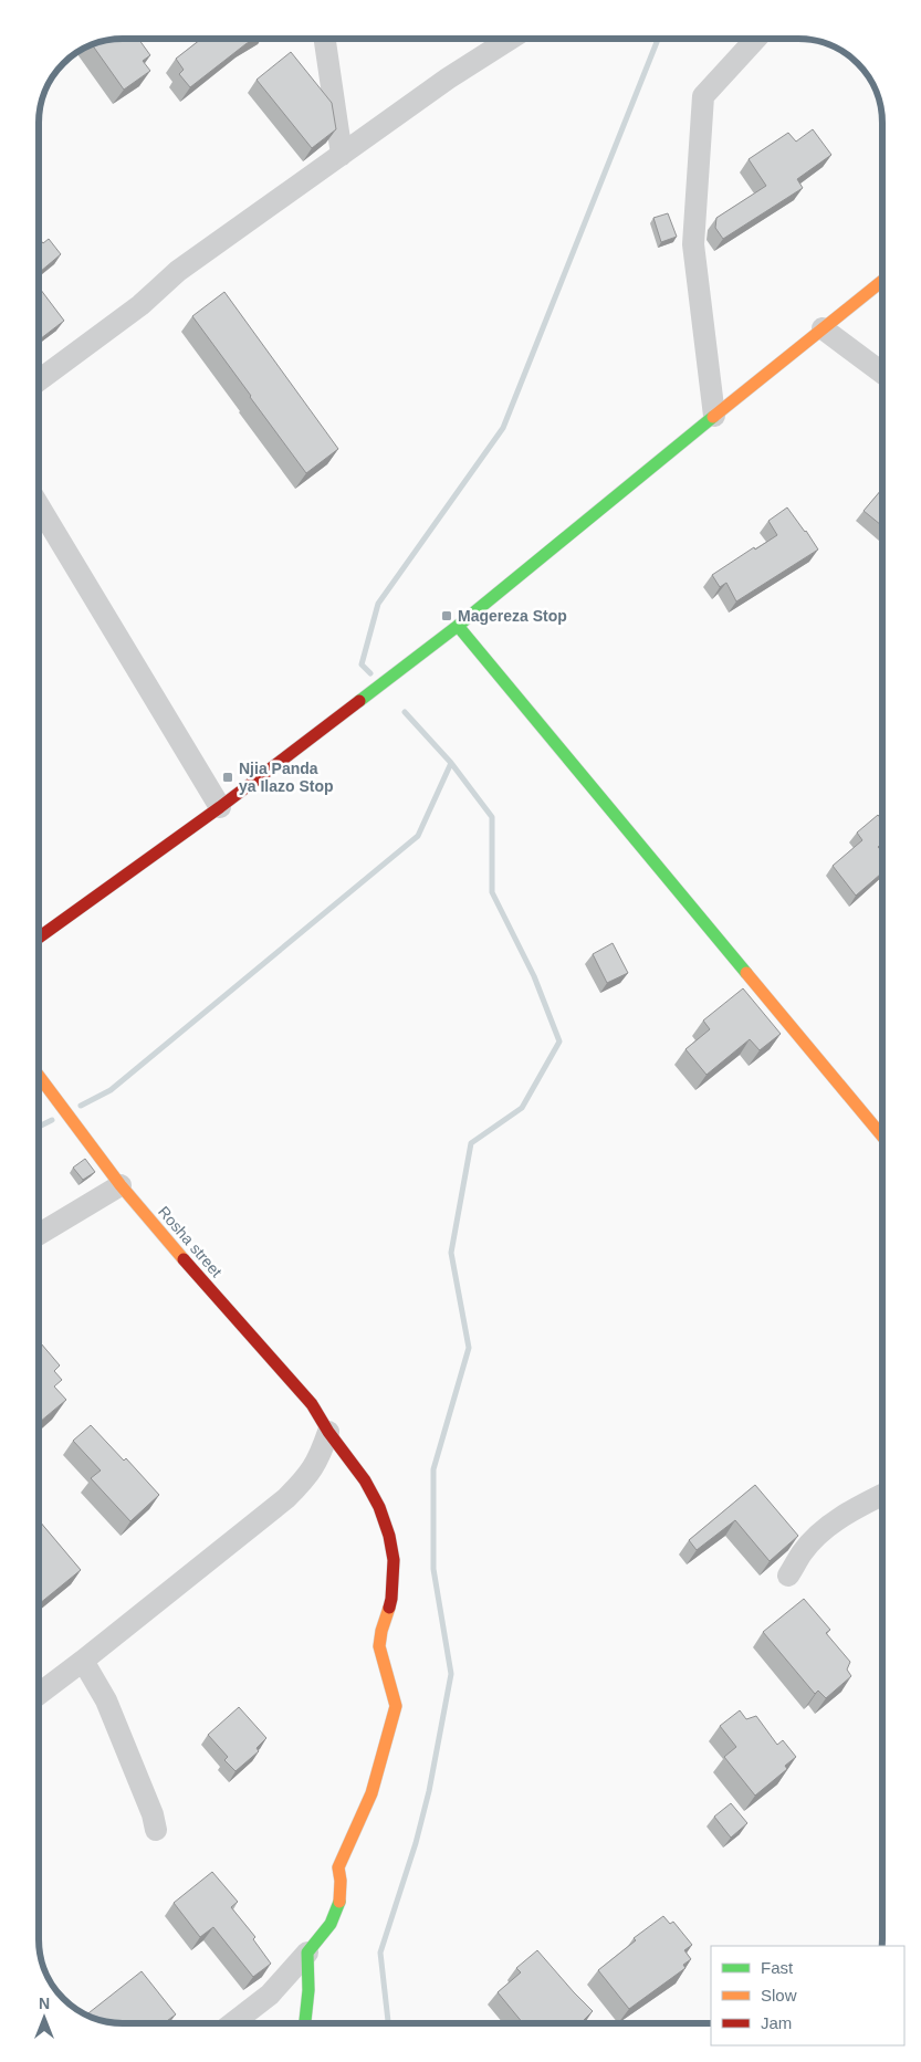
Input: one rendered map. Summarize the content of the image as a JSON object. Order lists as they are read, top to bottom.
{
  "streets": {
    "main road": ["Rosha street"]
  },
  "places": {
    "transit": ["Magereza Stop", "Njia Panda ya Ilazo Stop"]
  },
  "legend": ["Fast", "Slow", "Jam"],
  "north": "top"
}
